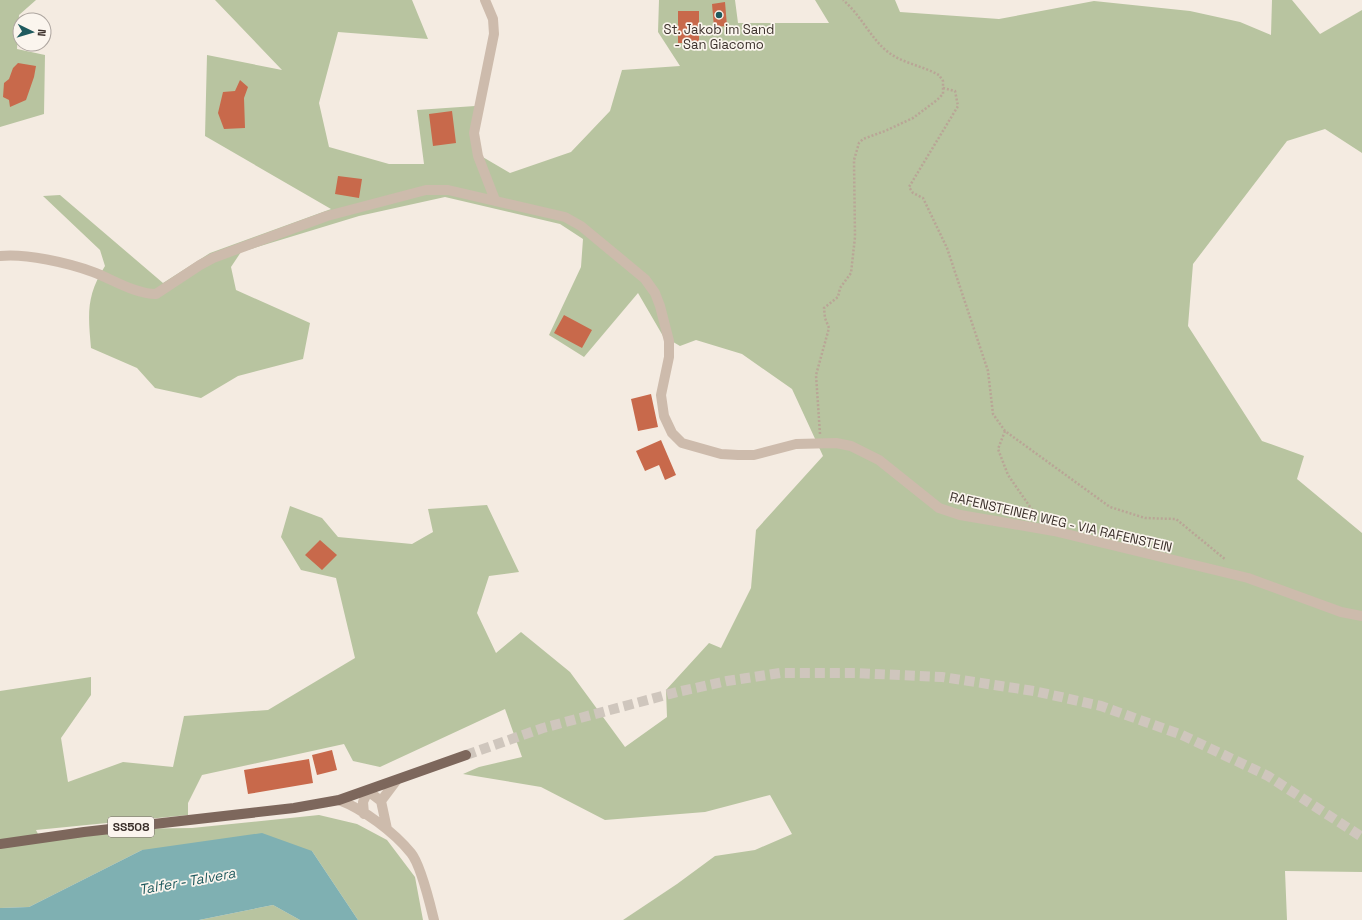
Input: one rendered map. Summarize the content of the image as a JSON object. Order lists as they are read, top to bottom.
{
  "streets": {
    "main road": ["SS508"],
    "street": ["RAFENSTEINER WEG - VIA RAFENSTEIN"]
  },
  "water": ["Talfer - Talvera"],
  "places": ["St. Jakob im Sand - San Giacomo"],
  "north": "right"
}
